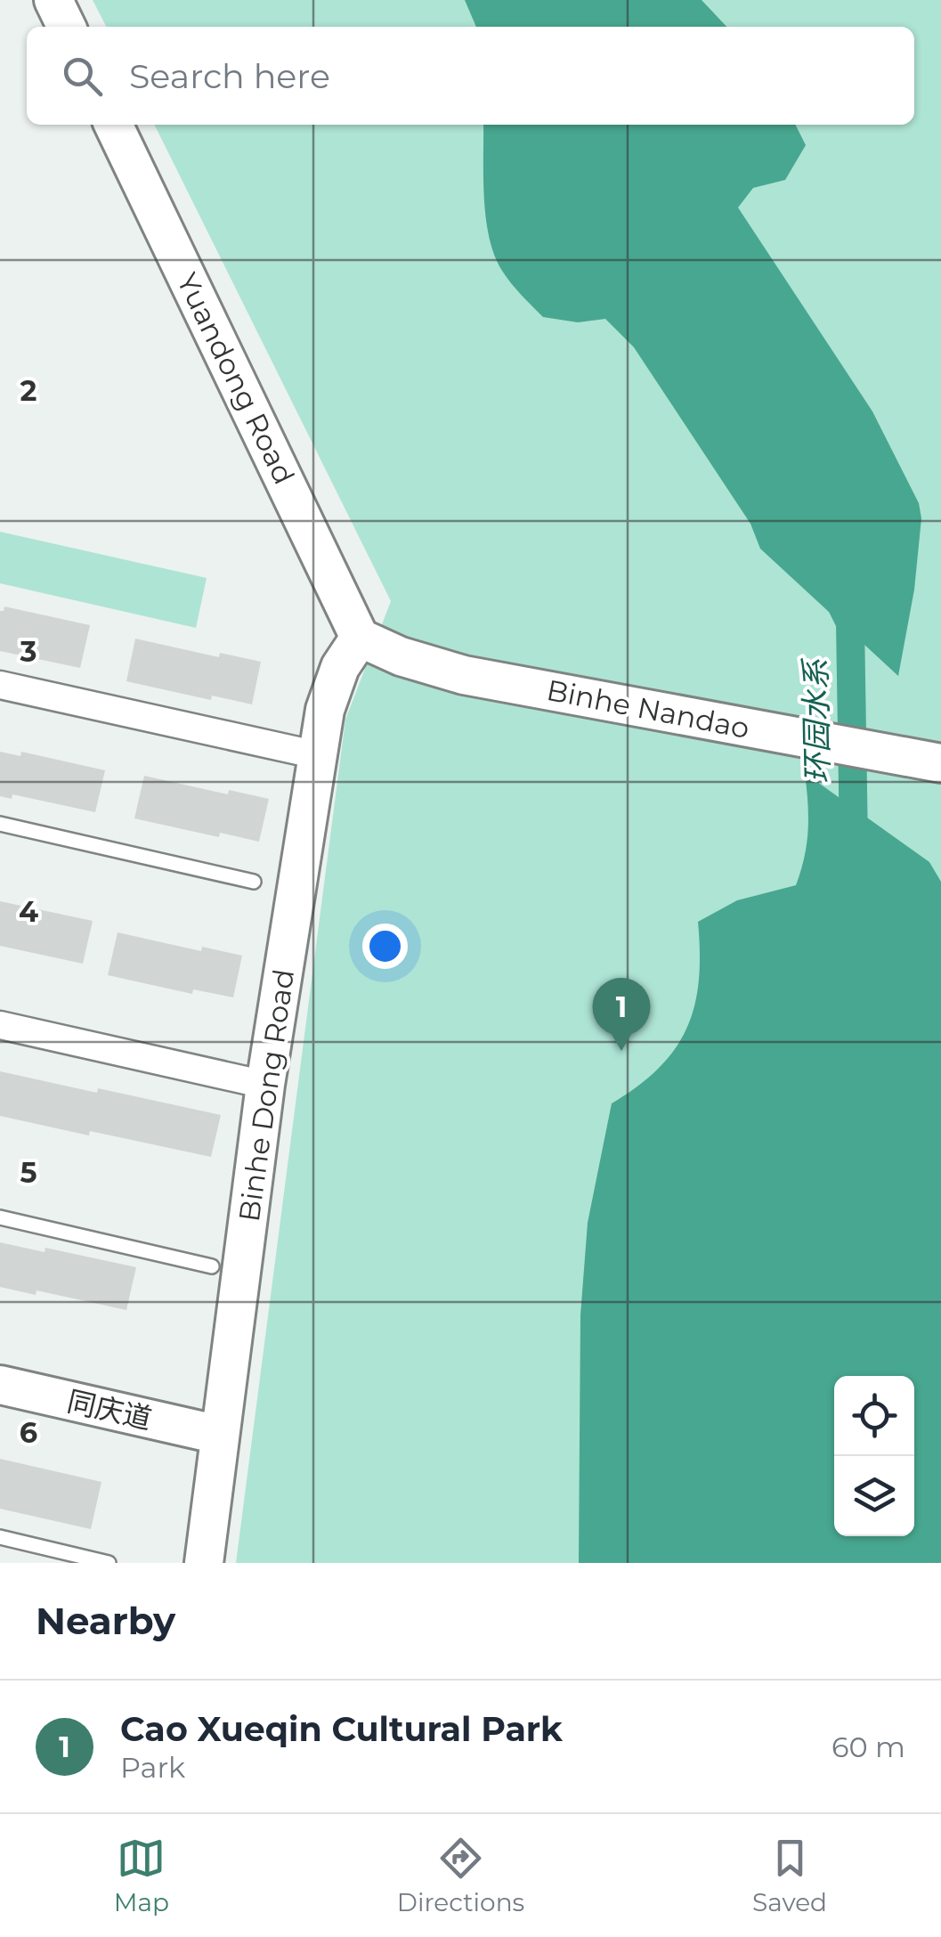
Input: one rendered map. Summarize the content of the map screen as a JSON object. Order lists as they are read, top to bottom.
{
  "streets": {
    "street": [
      "Yuandong Road",
      "Binhe Nandao",
      "Binhe Dong Road",
      "同庆道"
    ]
  },
  "crossings": [
    ["Yuandong Road", "Binhe Nandao"],
    ["Yuandong Road", "Binhe Dong Road"],
    ["Binhe Nandao", "Binhe Dong Road"],
    ["Binhe Dong Road", "同庆道"]
  ],
  "water": ["环园水系"],
  "page": {
    "search": "Search here",
    "pins": "1",
    "heading": "Nearby",
    "list": [
      {
        "mark": "1",
        "name": "Cao Xueqin Cultural Park",
        "note": "Park",
        "value": "60 m"
      }
    ],
    "nav": ["Map", "Directions", "Saved"]
  },
  "grid": {
    "rows": [
      "2",
      "3",
      "4",
      "5",
      "6"
    ]
  }
}
